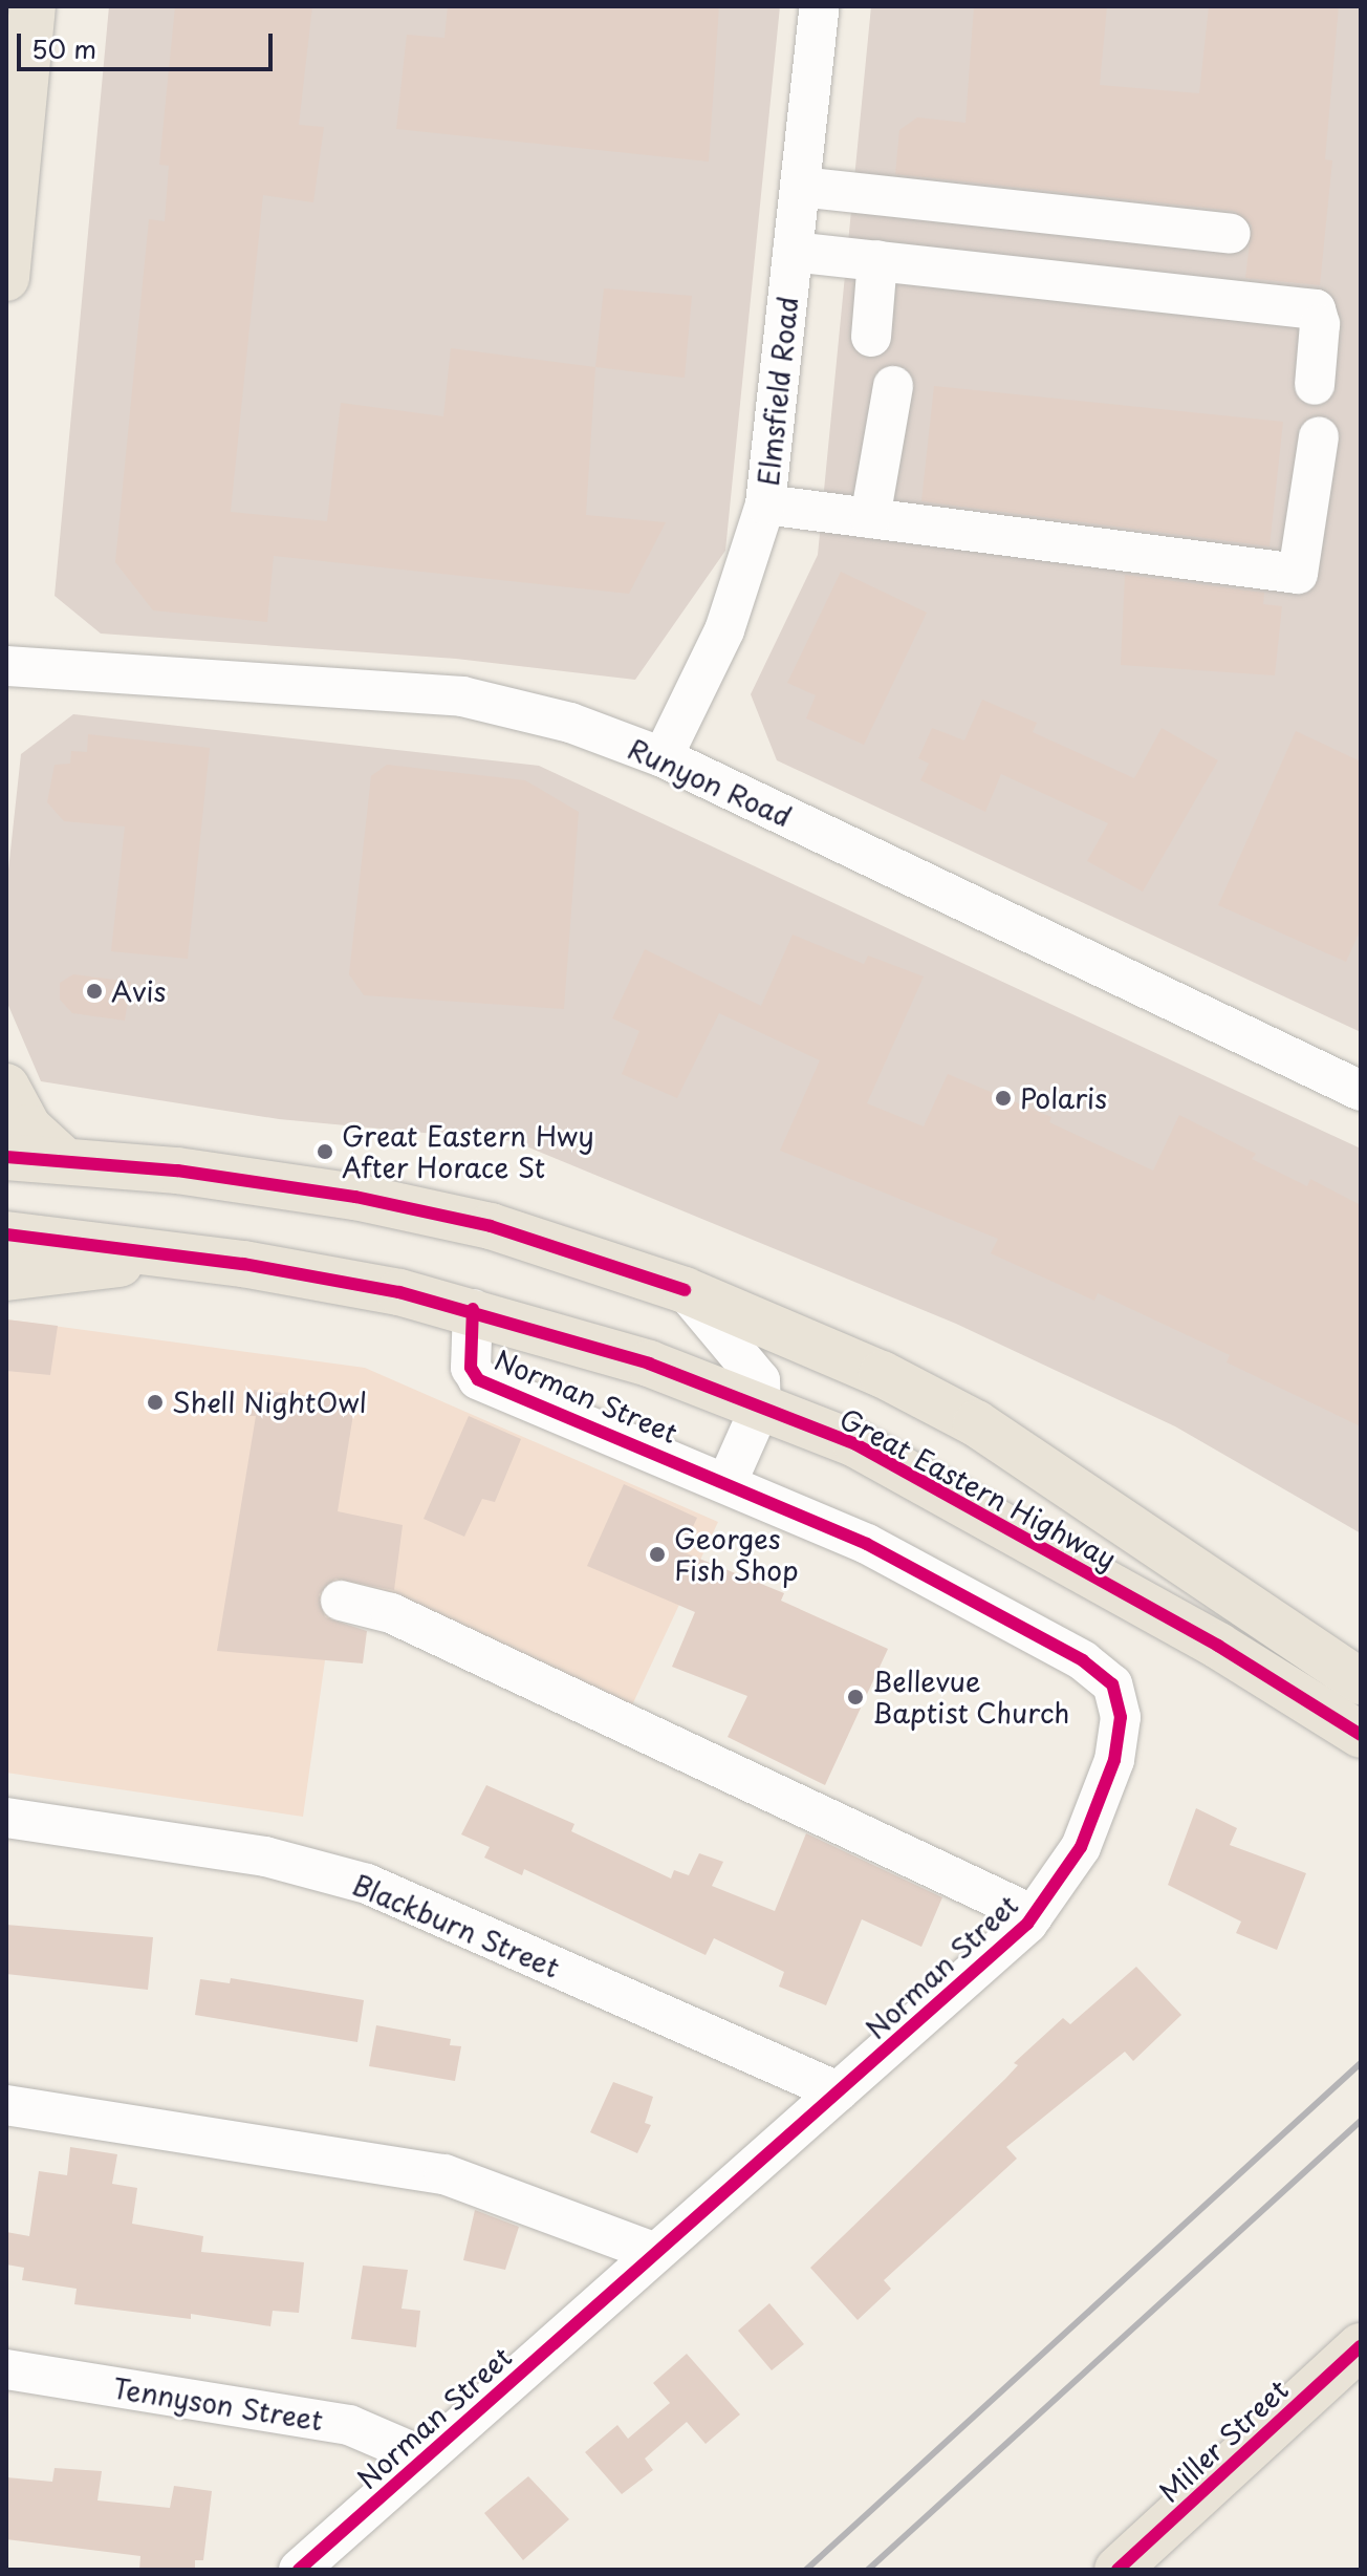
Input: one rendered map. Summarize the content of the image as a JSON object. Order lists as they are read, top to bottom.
{
  "streets": {
    "main road": ["Great Eastern Highway", "Miller Street"],
    "street": [
      "Elmsfield Road",
      "Runyon Road",
      "Norman Street",
      "Blackburn Street",
      "Tennyson Street"
    ]
  },
  "crossings": [
    ["Elmsfield Road", "Runyon Road"],
    ["Norman Street", "Great Eastern Highway"],
    ["Norman Street", "Blackburn Street"],
    ["Norman Street", "Tennyson Street"]
  ],
  "places": [
    "Avis",
    "Polaris",
    "Great Eastern Hwy After Horace St",
    "Shell NightOwl",
    "Georges Fish Shop",
    "Bellevue Baptist Church"
  ],
  "scale_bar": "50 m"
}
